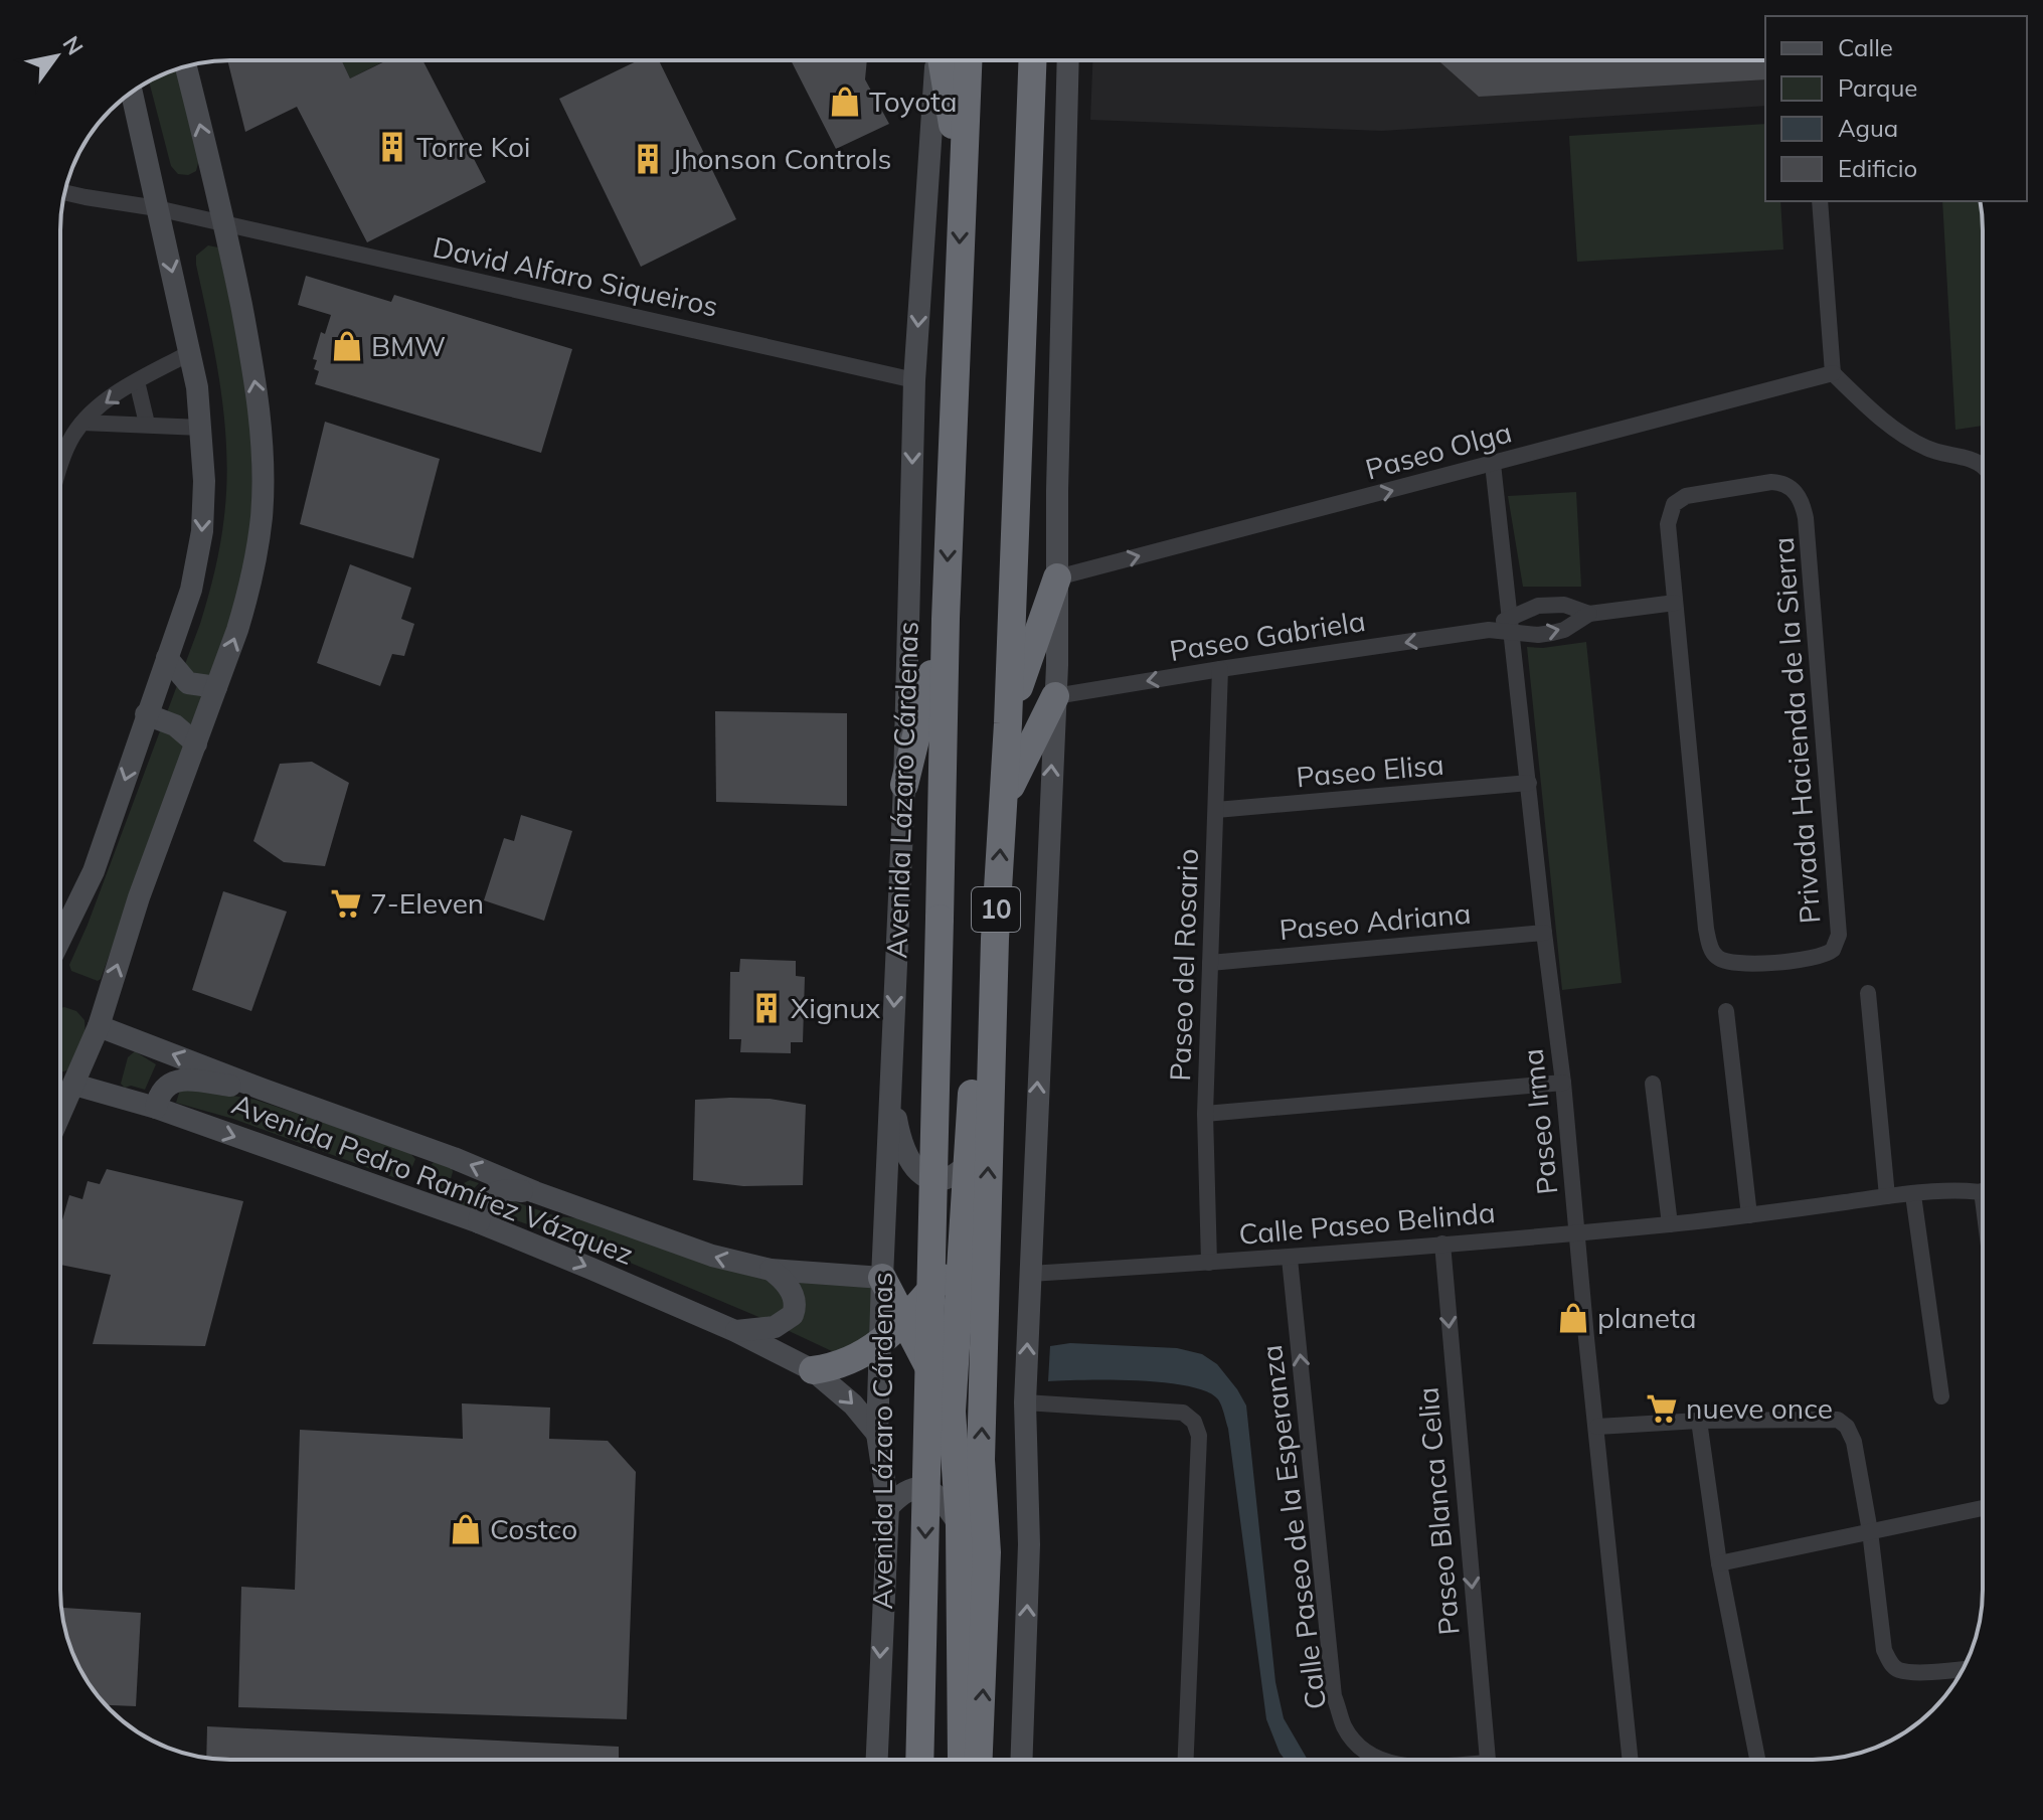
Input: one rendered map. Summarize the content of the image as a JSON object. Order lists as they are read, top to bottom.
{
  "streets": {
    "highway": ["Avenida Lázaro Cárdenas", "10"],
    "street": [
      "David Alfaro Siqueiros",
      "Paseo Olga",
      "Paseo Gabriela",
      "Privada Hacienda de la Sierra",
      "Paseo Elisa",
      "Paseo Adriana",
      "Paseo del Rosario",
      "Paseo Irma",
      "Avenida Pedro Ramírez Vázquez",
      "Calle Paseo Belinda",
      "Paseo Blanca Celia",
      "Calle Paseo de la Esperanza"
    ]
  },
  "crossings": [
    ["David Alfaro Siqueiros", "Avenida Lázaro Cárdenas"],
    ["Paseo Olga", "Paseo Irma"],
    ["Paseo Gabriela", "Privada Hacienda de la Sierra"],
    ["Paseo Gabriela", "Paseo del Rosario"],
    ["Paseo Gabriela", "Paseo Irma"],
    ["Paseo Elisa", "Paseo del Rosario"],
    ["Paseo Elisa", "Paseo Irma"],
    ["Avenida Lázaro Cárdenas", "Avenida Pedro Ramírez Vázquez"],
    ["Paseo Adriana", "Paseo del Rosario"],
    ["Paseo Adriana", "Paseo Irma"],
    ["Paseo del Rosario", "Calle Paseo Belinda"],
    ["Paseo Irma", "Calle Paseo Belinda"],
    ["Calle Paseo Belinda", "Paseo Blanca Celia"],
    ["Calle Paseo Belinda", "Calle Paseo de la Esperanza"]
  ],
  "one_way": ["Paseo Olga", "Paseo Blanca Celia", "Calle Paseo de la Esperanza"],
  "places": {
    "shop": [
      "Toyota",
      "BMW",
      "planeta",
      "Costco"
    ],
    "building": ["Torre Koi", "Jhonson Controls", "Xignux"],
    "supermarket": ["7-Eleven", "nueve once"]
  },
  "legend": [
    "Calle",
    "Parque",
    "Agua",
    "Edificio"
  ],
  "north": "top right"
}
